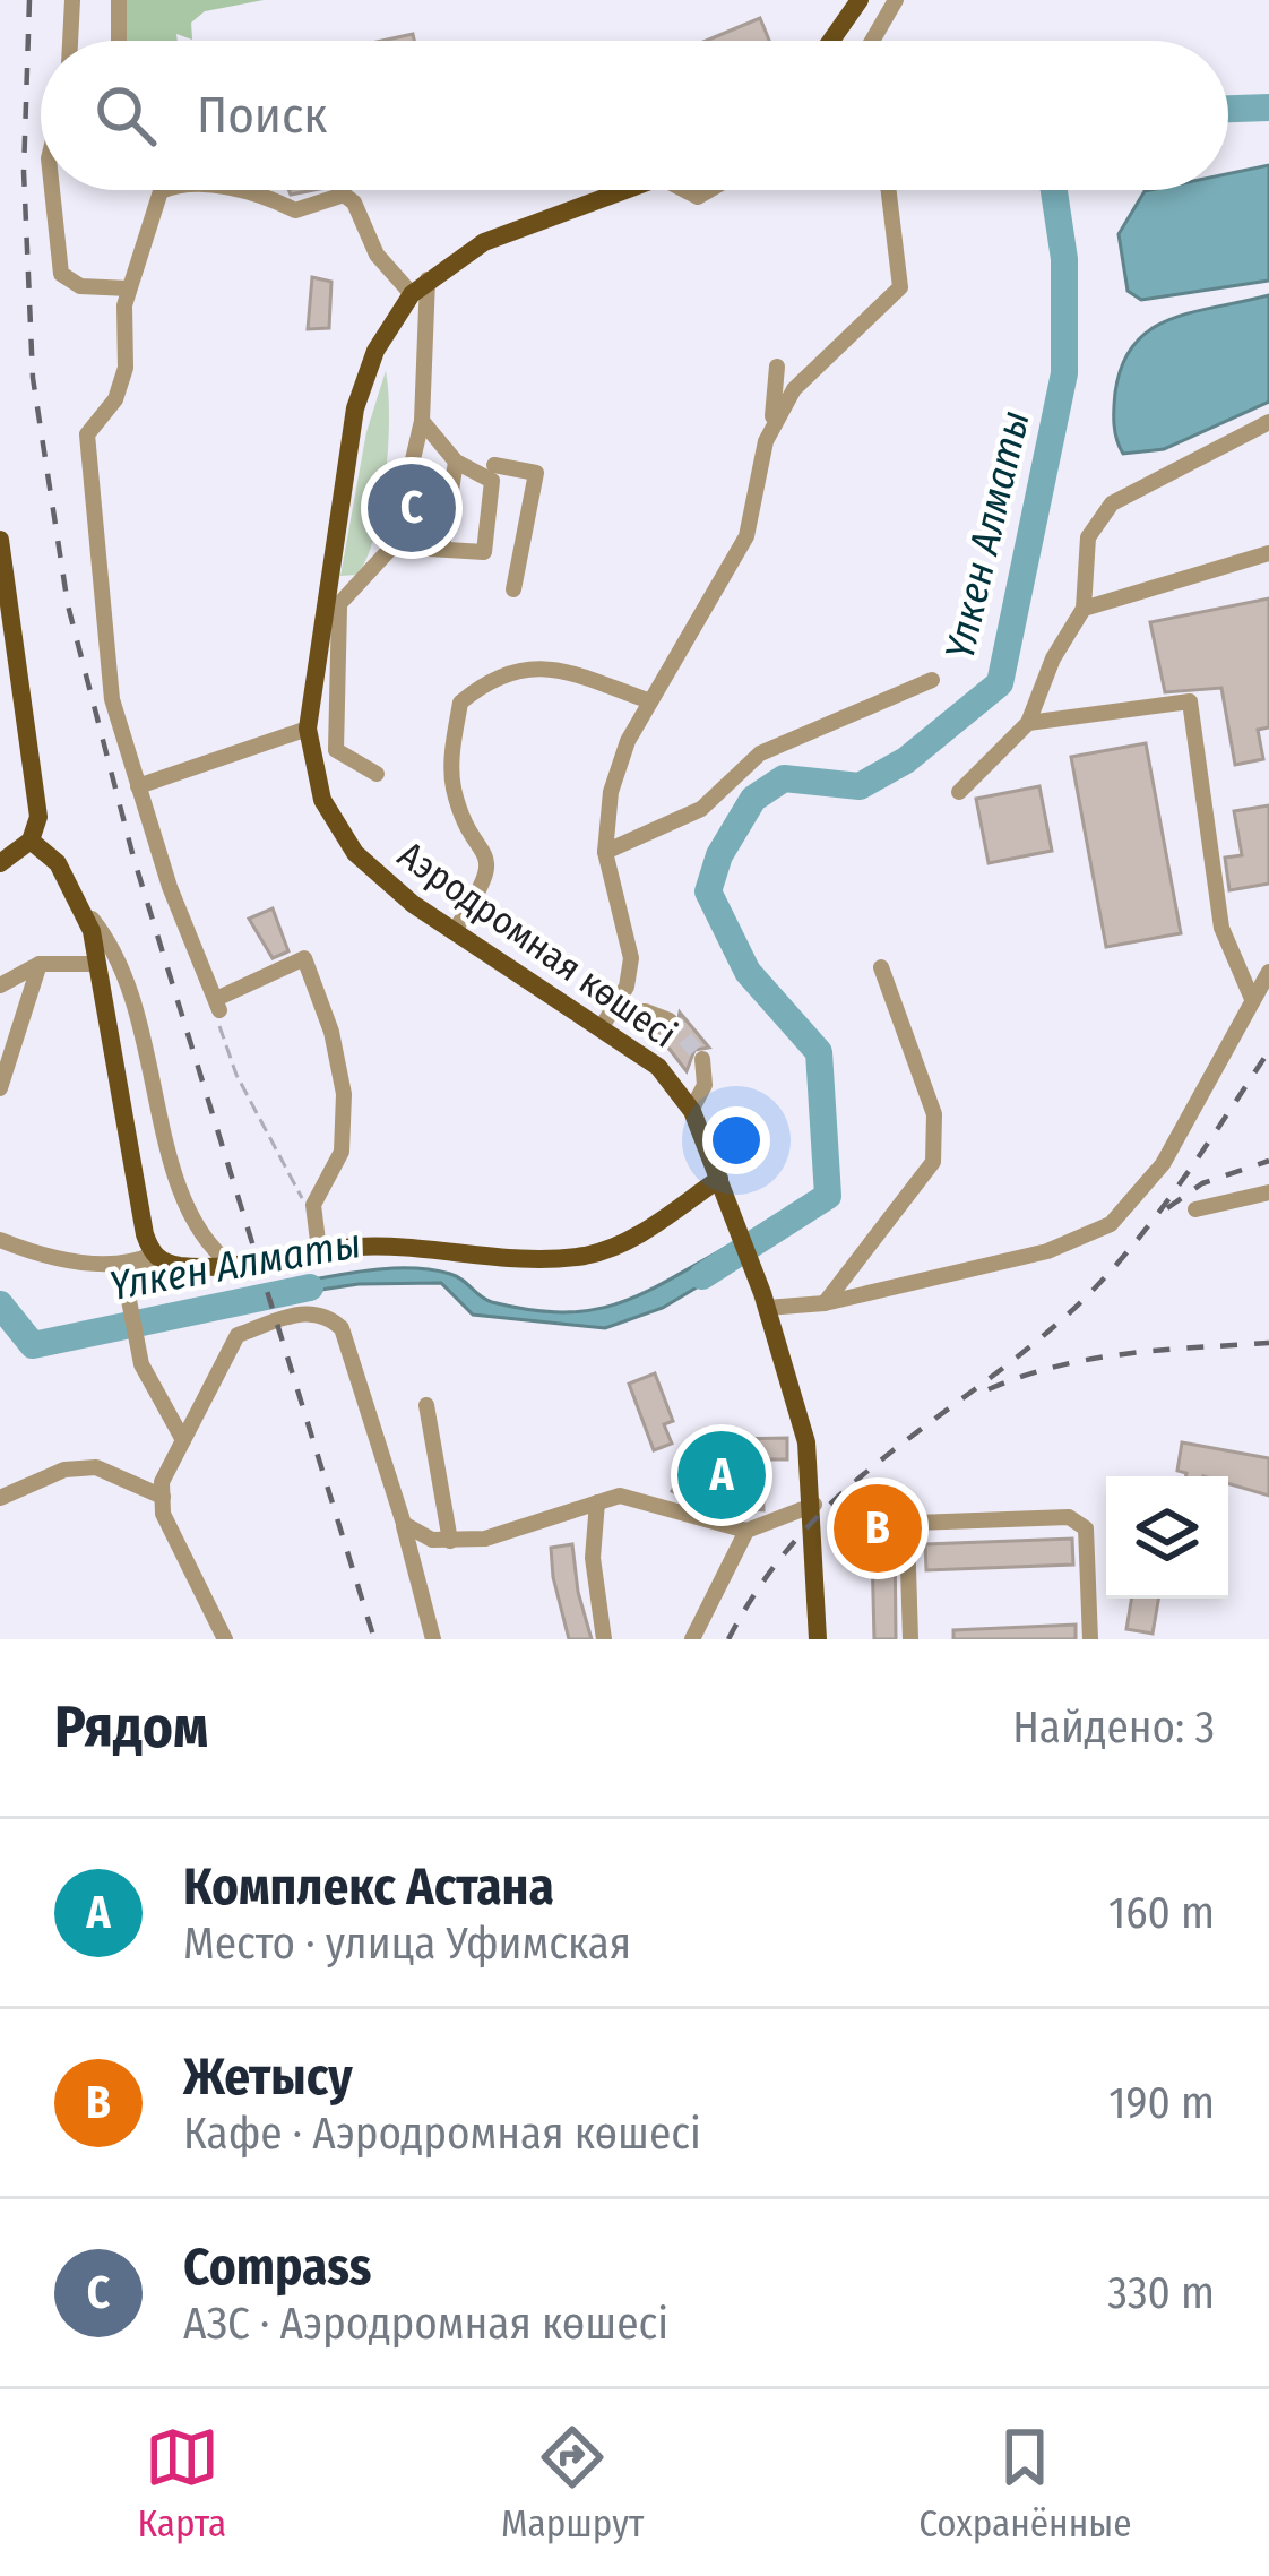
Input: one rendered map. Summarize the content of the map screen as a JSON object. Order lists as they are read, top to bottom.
{
  "streets": {
    "main road": ["Аэродромная көшесі"]
  },
  "water": ["Үлкен Алматы"],
  "page": {
    "search": "Поиск",
    "pins": ["C", "A", "B"],
    "heading": ["Рядом", "Найдено: 3"],
    "list": [
      {
        "mark": "A",
        "name": "Комплекс Астана",
        "note": "Место · улица Уфимская",
        "value": "160 m"
      },
      {
        "mark": "B",
        "name": "Жетысу",
        "note": "Кафе · Аэродромная көшесі",
        "value": "190 m"
      },
      {
        "mark": "C",
        "name": "Compass",
        "note": "АЗС · Аэродромная көшесі",
        "value": "330 m"
      }
    ],
    "nav": ["Карта", "Маршрут", "Сохранённые"]
  }
}
